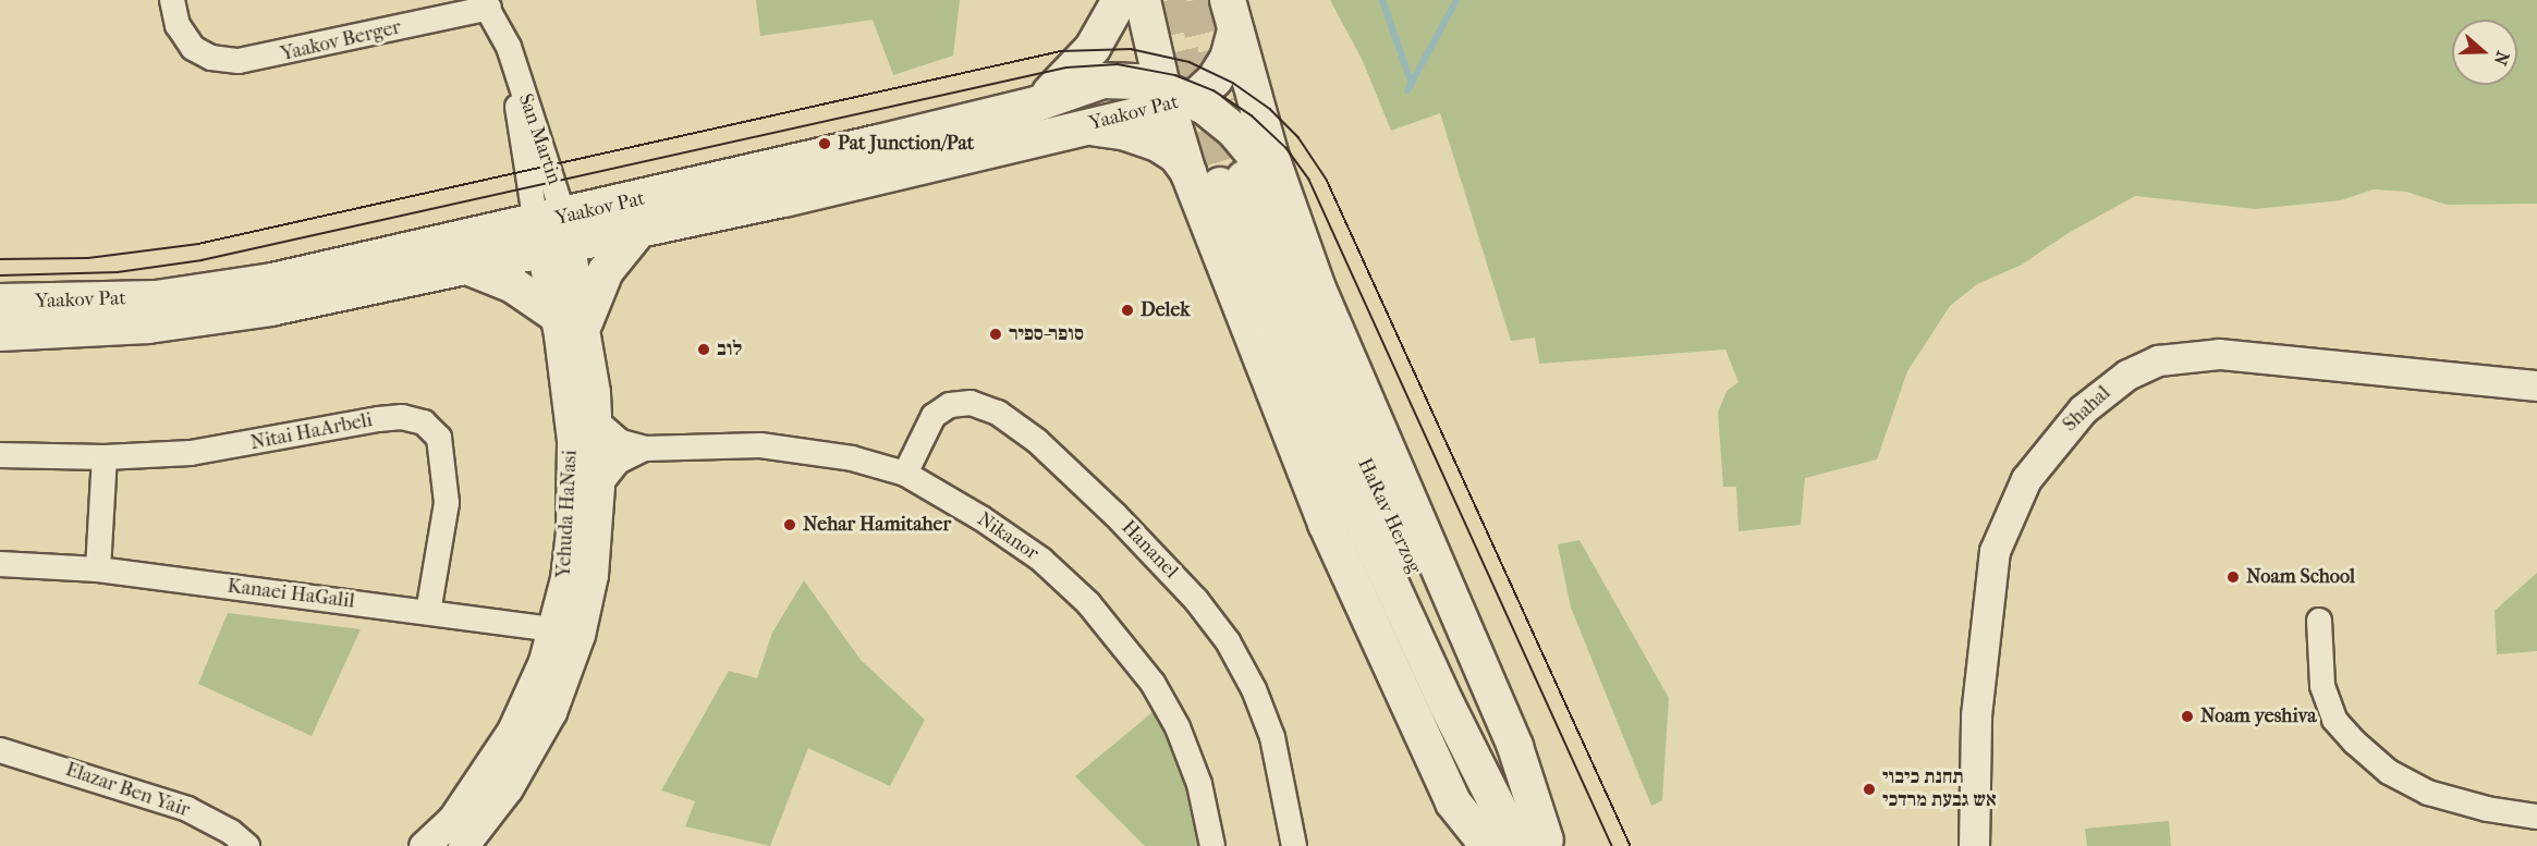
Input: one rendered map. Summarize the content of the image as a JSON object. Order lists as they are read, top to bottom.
{
  "streets": {
    "main road": ["Yaakov Pat", "HaRav Herzog"],
    "street": [
      "Yaakov Berger",
      "San Martin",
      "Shahal",
      "Nitai HaArbeli",
      "Yehuda HaNasi",
      "Nikanor",
      "Hananel",
      "Kanaei HaGalil",
      "Elazar Ben Yair"
    ]
  },
  "crossings": [
    ["Yaakov Berger", "San Martin"],
    ["Yaakov Pat", "San Martin"],
    ["Yaakov Pat", "Yehuda HaNasi"],
    ["San Martin", "Yehuda HaNasi"],
    ["Nitai HaArbeli", "Kanaei HaGalil"],
    ["Yehuda HaNasi", "Nikanor"],
    ["Yehuda HaNasi", "Kanaei HaGalil"],
    ["Nikanor", "Hananel"]
  ],
  "places": [
    "Pat Junction/Pat",
    "Delek",
    "סופר-ספיר",
    "לוב",
    "Nehar Hamitaher",
    "Noam School",
    "Noam yeshiva",
    "תחנת כיבוי אש גבעת מרדכי"
  ],
  "north": "right"
}
